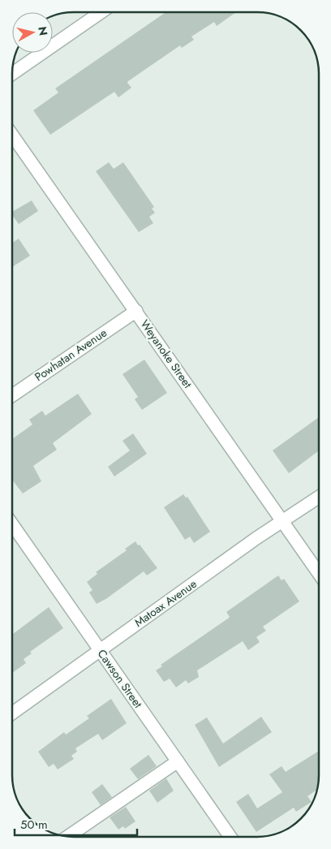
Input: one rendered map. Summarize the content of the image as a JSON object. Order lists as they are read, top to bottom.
{
  "streets": {
    "street": [
      "Weyanoke Street",
      "Powhatan Avenue",
      "Matoax Avenue",
      "Cawson Street"
    ]
  },
  "crossings": [
    ["Weyanoke Street", "Powhatan Avenue"],
    ["Weyanoke Street", "Matoax Avenue"],
    ["Matoax Avenue", "Cawson Street"]
  ],
  "scale_bar": "50 m",
  "north": "right"
}
